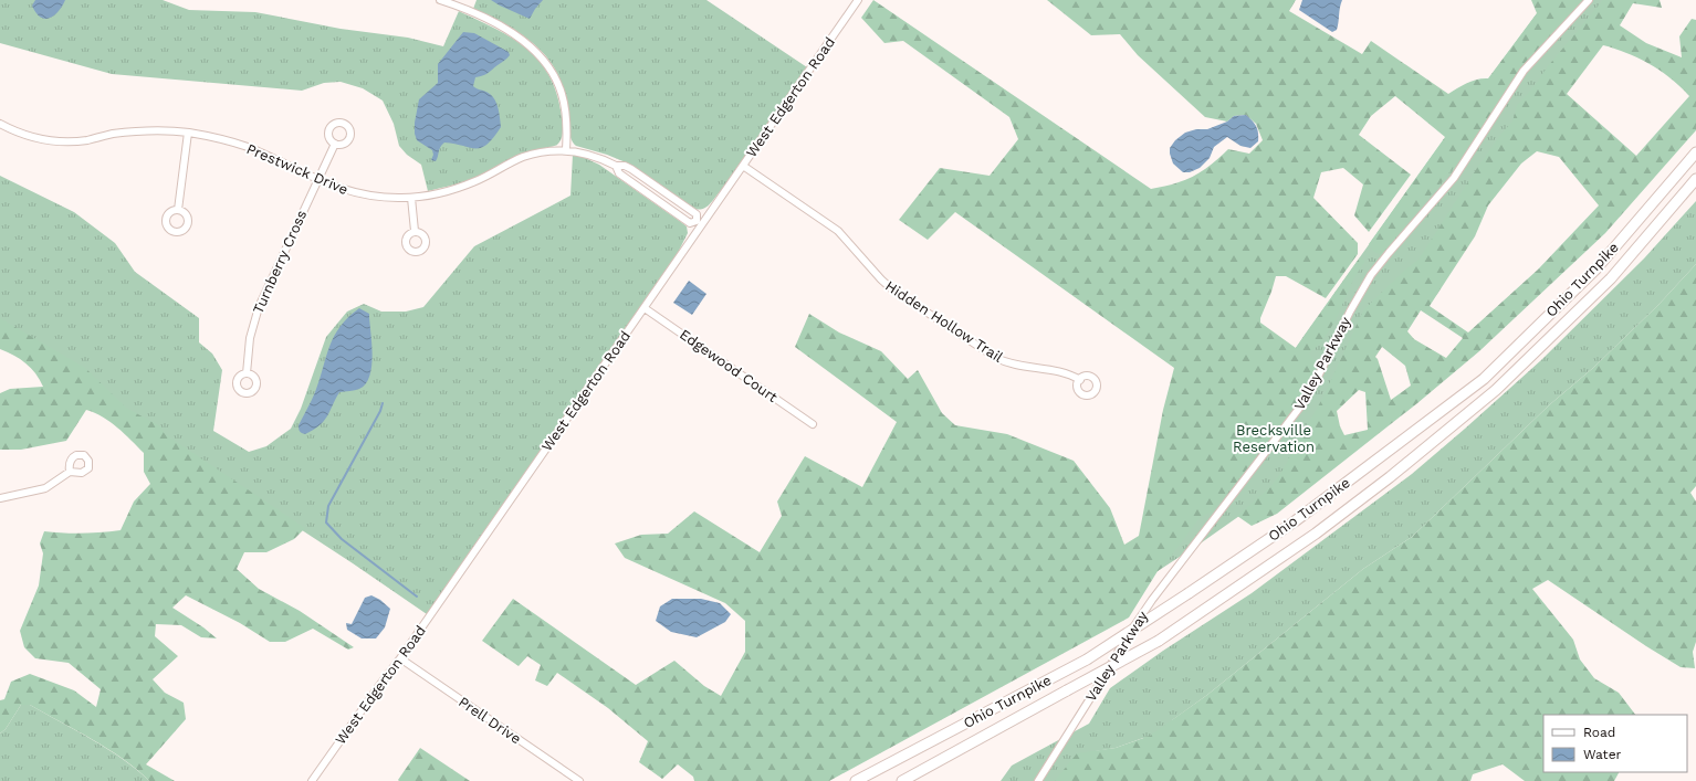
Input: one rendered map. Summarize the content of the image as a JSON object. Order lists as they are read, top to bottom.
{
  "streets": {
    "highway": ["Ohio Turnpike"],
    "street": [
      "West Edgerton Road",
      "Prestwick Drive",
      "Turnberry Cross",
      "Hidden Hollow Trail",
      "Valley Parkway",
      "Edgewood Court",
      "Prell Drive"
    ]
  },
  "crossings": [
    ["West Edgerton Road", "Prestwick Drive"],
    ["West Edgerton Road", "Hidden Hollow Trail"],
    ["West Edgerton Road", "Edgewood Court"],
    ["West Edgerton Road", "Prell Drive"],
    ["Prestwick Drive", "Turnberry Cross"]
  ],
  "parks": ["Brecksville Reservation"],
  "legend": ["Road", "Water"]
}
